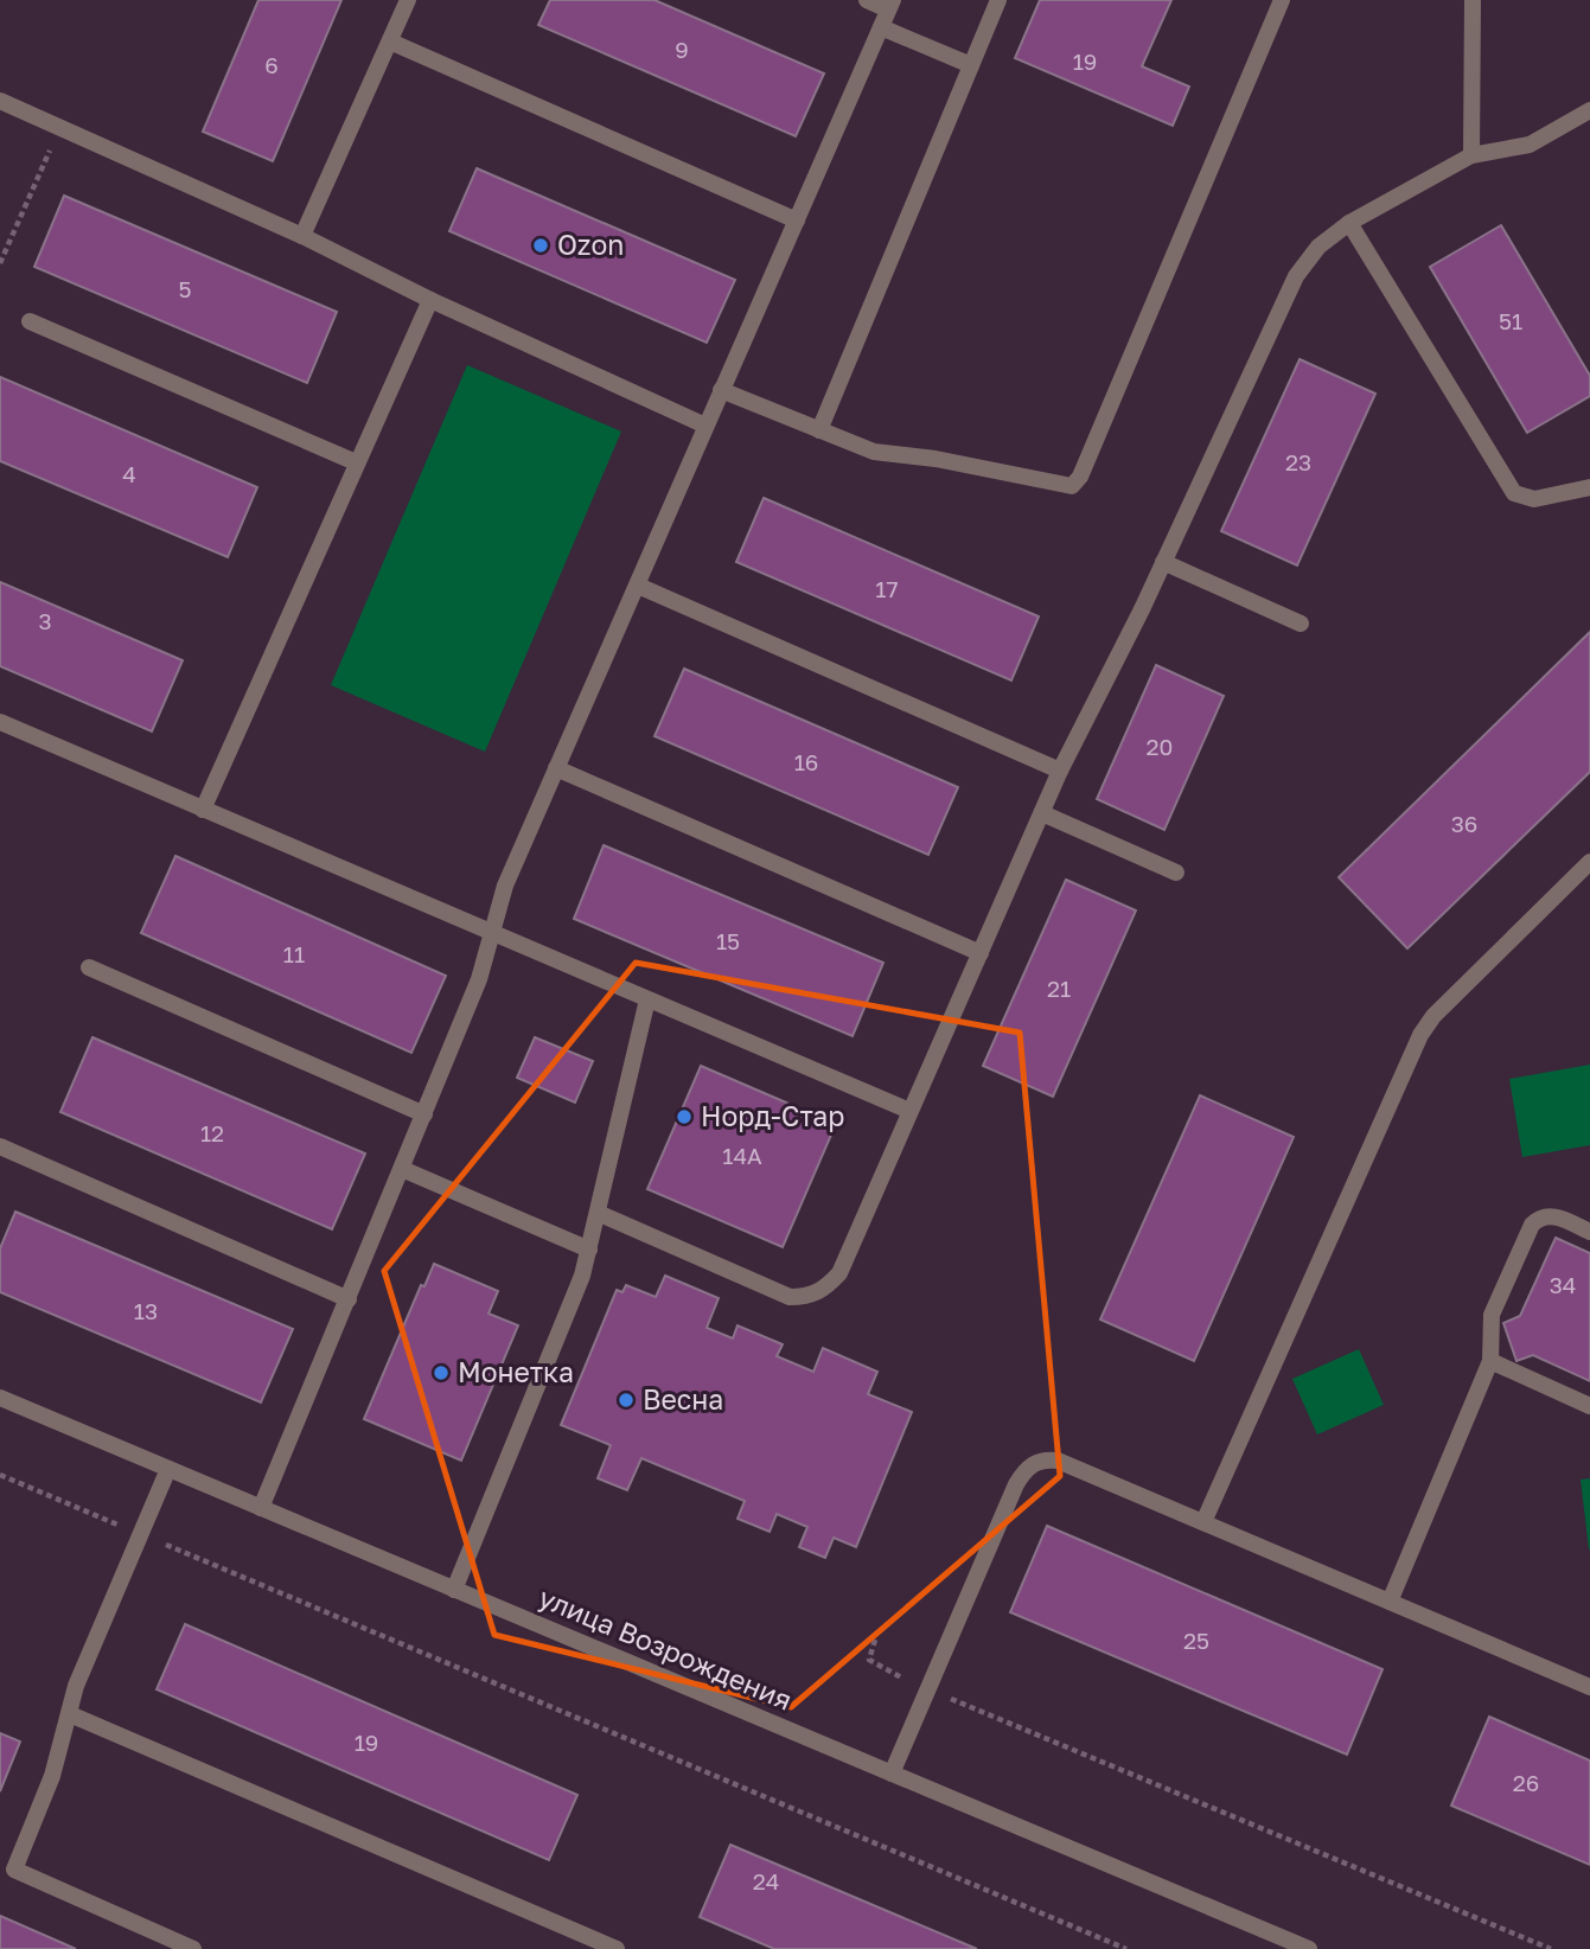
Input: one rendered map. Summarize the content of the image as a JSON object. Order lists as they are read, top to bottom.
{
  "streets": {
    "street": ["улица Возрождения"]
  },
  "places": [
    "Ozon",
    "Норд-Стар",
    "Монетка",
    "Весна"
  ],
  "house_numbers": [
    "9",
    "19",
    "6",
    "5",
    "51",
    "23",
    "4",
    "17",
    "3",
    "20",
    "16",
    "36",
    "15",
    "11",
    "21",
    "12",
    "14А",
    "34",
    "13",
    "25",
    "19",
    "26",
    "24"
  ]
}
